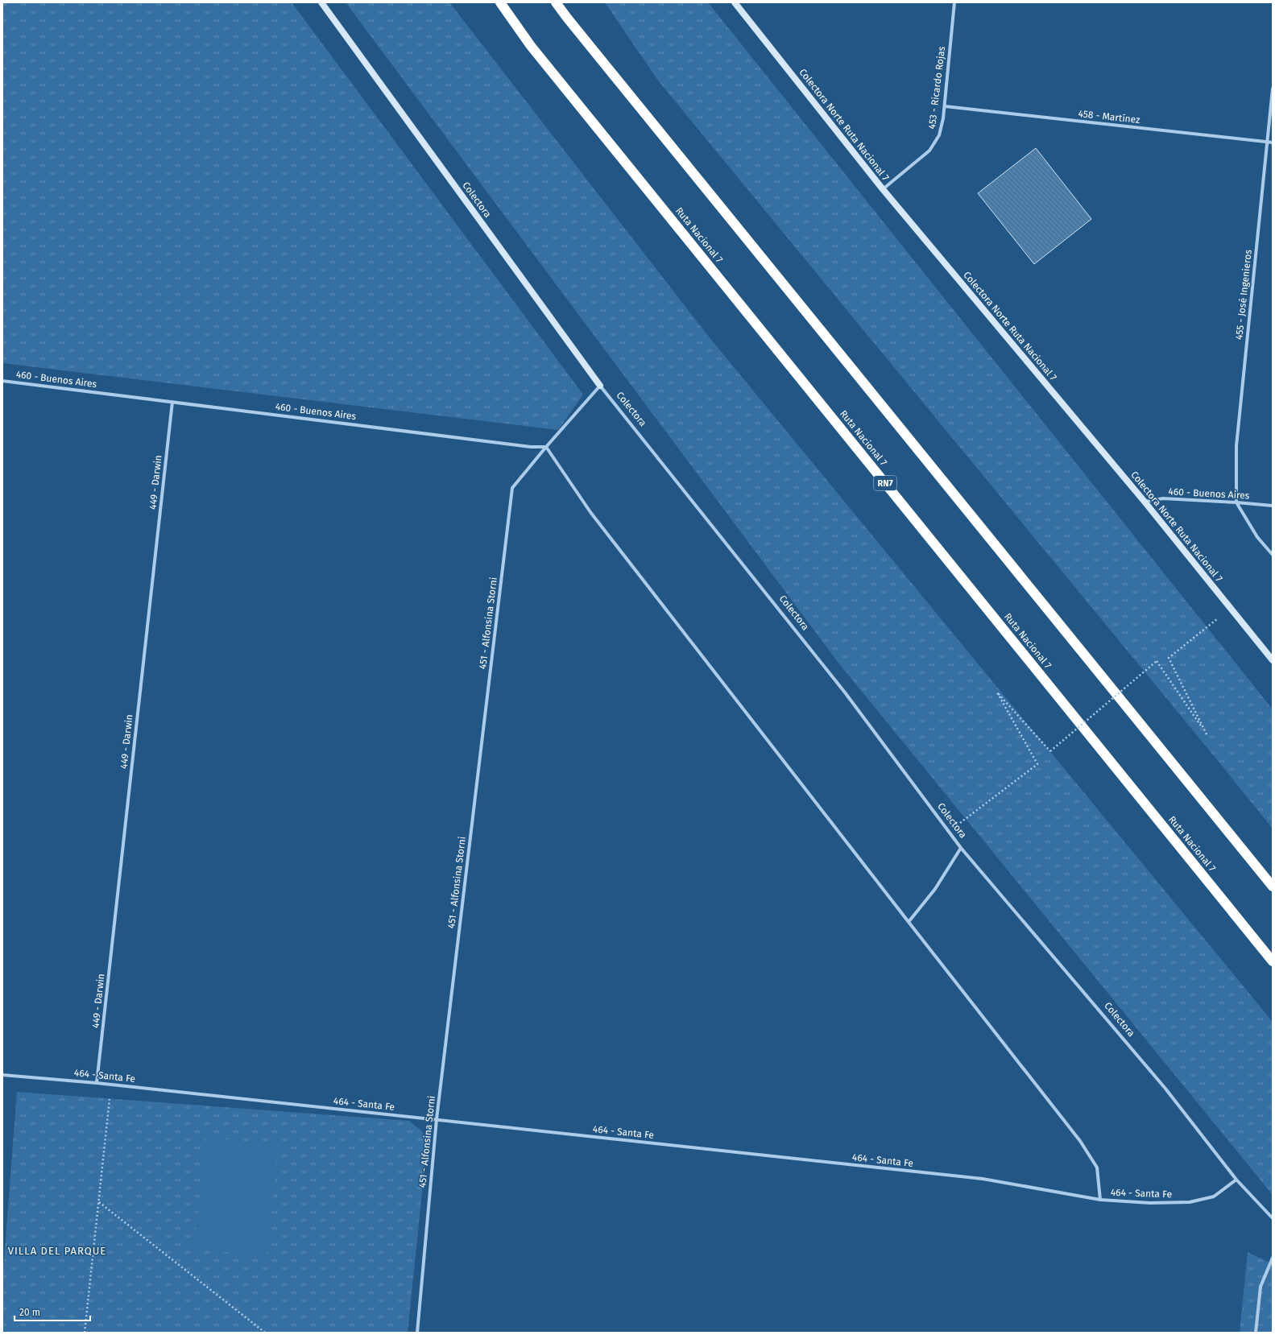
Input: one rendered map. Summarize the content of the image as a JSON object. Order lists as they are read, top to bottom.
{
  "streets": {
    "highway": ["Ruta Nacional 7", "RN7"],
    "street": [
      "453 - Ricardo Rojas",
      "458 - Martínez",
      "Colectora Norte Ruta Nacional 7",
      "Colectora",
      "455 - José Ingenieros",
      "460 - Buenos Aires",
      "449 - Darwin",
      "451 - Alfonsina Storni",
      "464 - Santa Fe"
    ]
  },
  "crossings": [
    ["453 - Ricardo Rojas", "458 - Martínez"],
    ["453 - Ricardo Rojas", "Colectora Norte Ruta Nacional 7"],
    ["458 - Martínez", "455 - José Ingenieros"],
    ["Colectora Norte Ruta Nacional 7", "460 - Buenos Aires"],
    ["Colectora", "464 - Santa Fe"],
    ["455 - José Ingenieros", "460 - Buenos Aires"],
    ["460 - Buenos Aires", "449 - Darwin"],
    ["460 - Buenos Aires", "451 - Alfonsina Storni"],
    ["449 - Darwin", "464 - Santa Fe"],
    ["451 - Alfonsina Storni", "464 - Santa Fe"]
  ],
  "districts": ["VILLA DEL PARQUE"],
  "scale_bar": "20 m"
}
